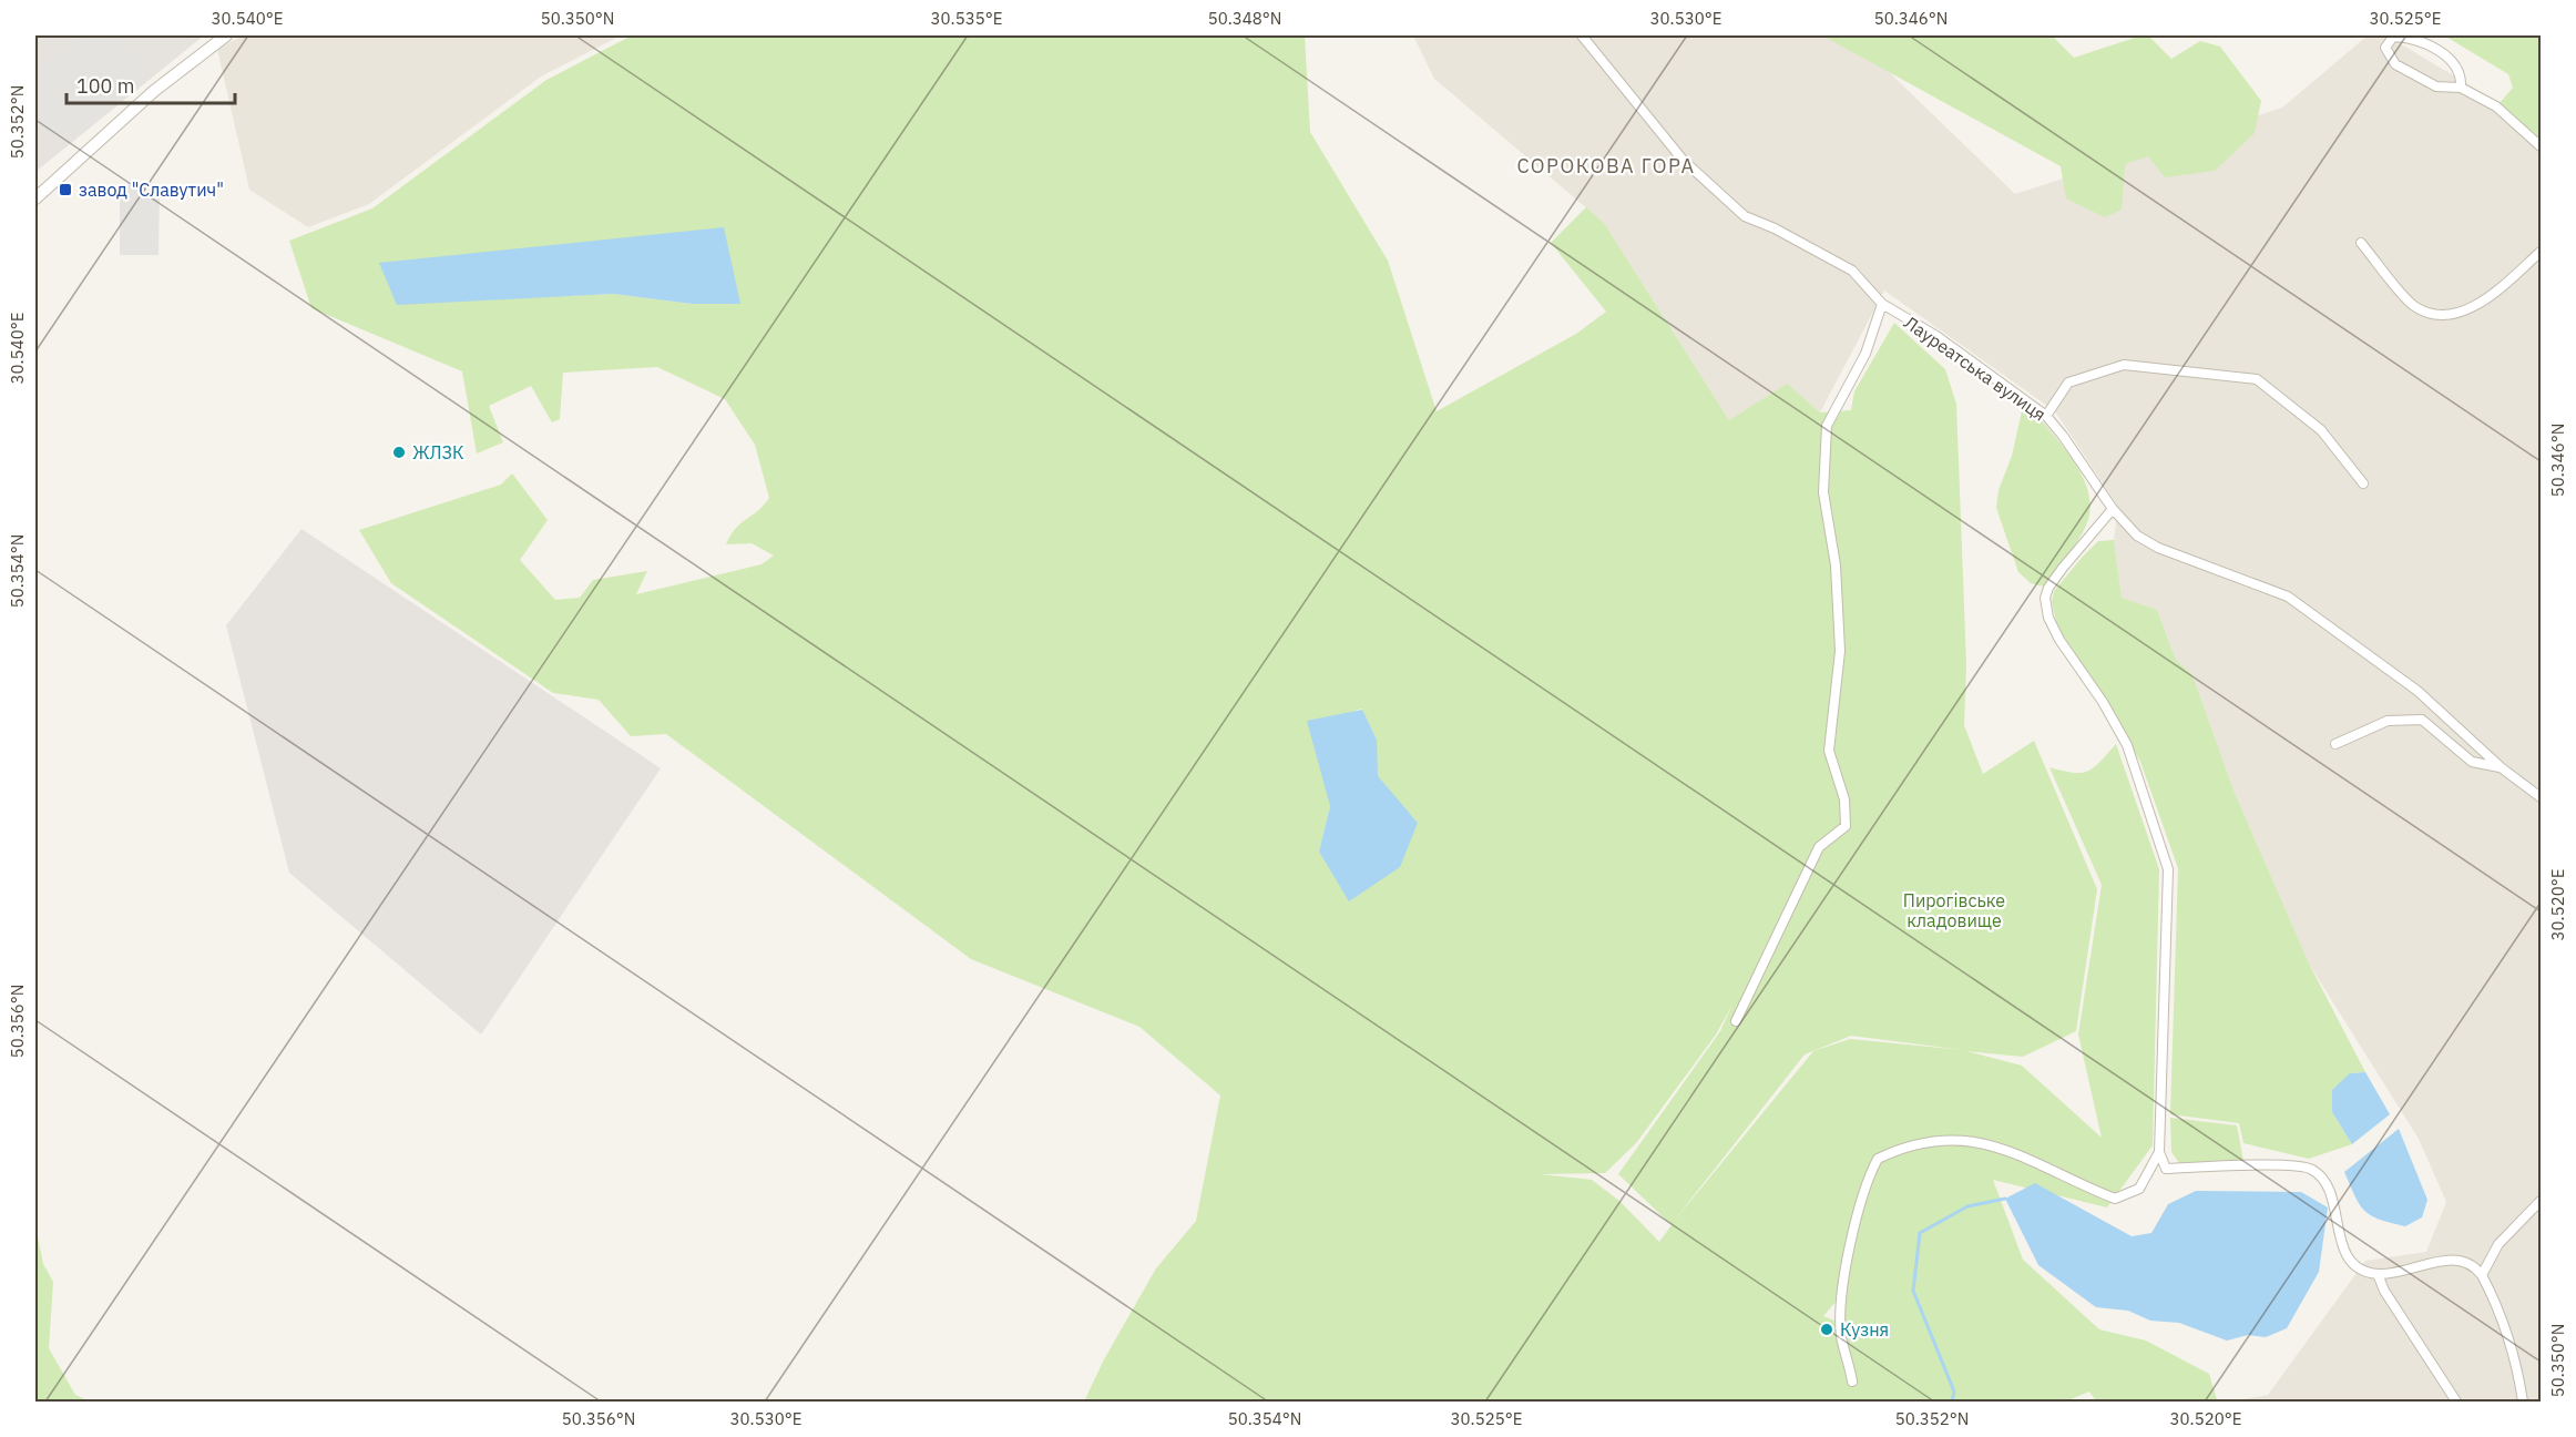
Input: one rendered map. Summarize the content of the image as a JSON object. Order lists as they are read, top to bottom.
{
  "streets": {
    "street": ["Лауреатська вулиця"]
  },
  "districts": ["СОРОКОВА ГОРА"],
  "parks": ["Пирогівське кладовище"],
  "places": {
    "transit": ["завод \"Славутич\""],
    "other": ["ЖЛЗК", "Кузня"]
  },
  "scale_bar": "100 m",
  "coordinates": [
    "30.540°E",
    "50.350°N",
    "30.535°E",
    "50.348°N",
    "30.530°E",
    "50.346°N",
    "30.525°E",
    "50.352°N",
    "50.354°N",
    "30.520°E",
    "50.356°N"
  ]
}
